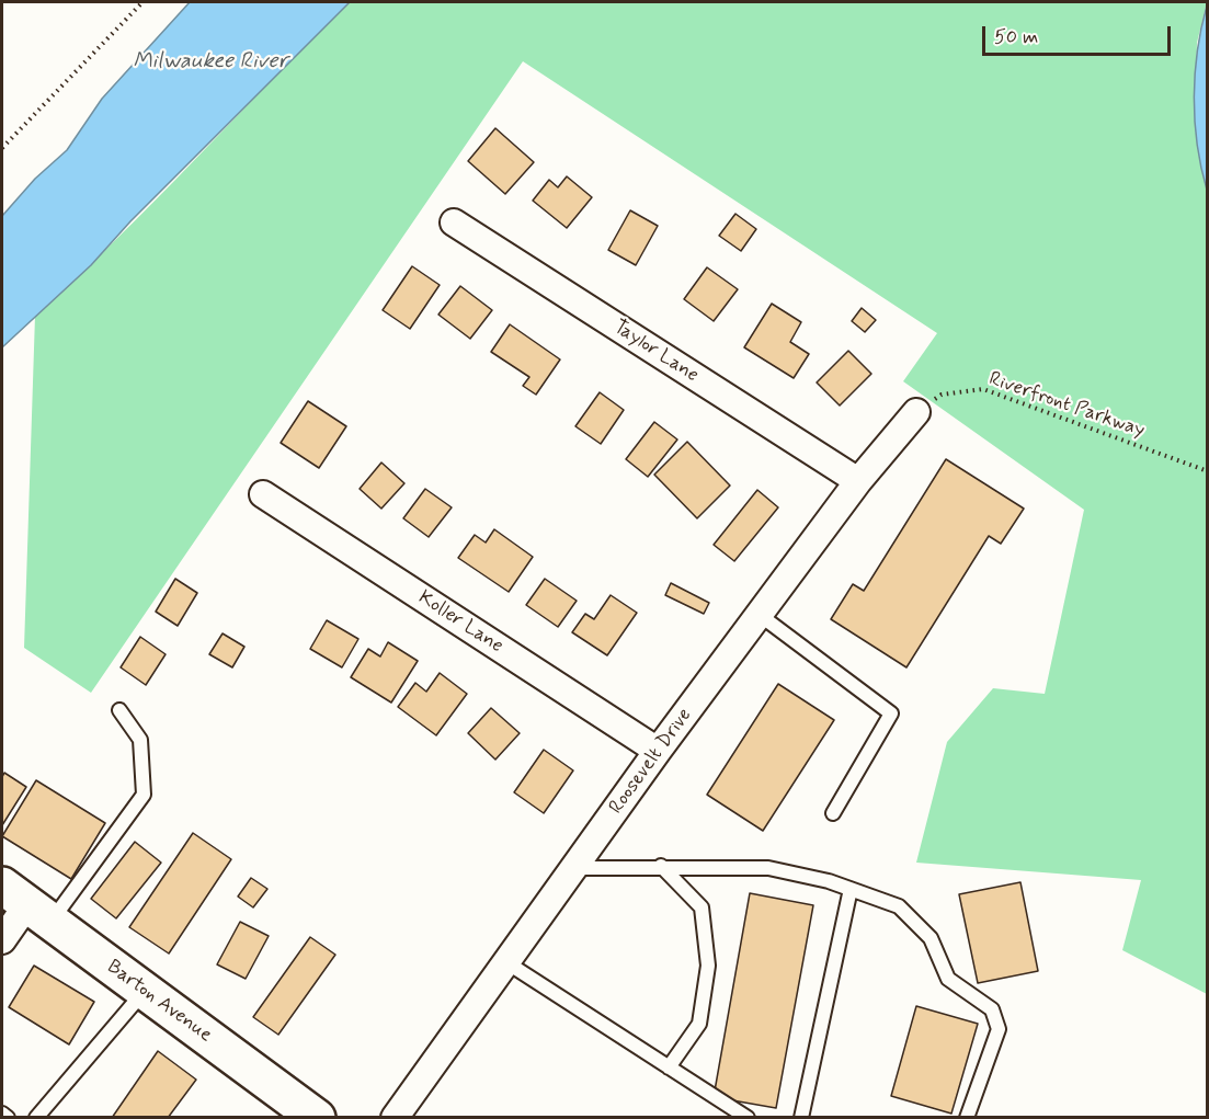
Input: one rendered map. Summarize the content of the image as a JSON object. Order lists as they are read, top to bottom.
{
  "streets": {
    "main road": ["Barton Avenue"],
    "street": ["Taylor Lane", "Koller Lane", "Roosevelt Drive"],
    "path": ["Riverfront Parkway"]
  },
  "crossings": [
    ["Taylor Lane", "Roosevelt Drive"],
    ["Riverfront Parkway", "Roosevelt Drive"],
    ["Koller Lane", "Roosevelt Drive"]
  ],
  "water": ["Milwaukee River"],
  "scale_bar": "50 m"
}
